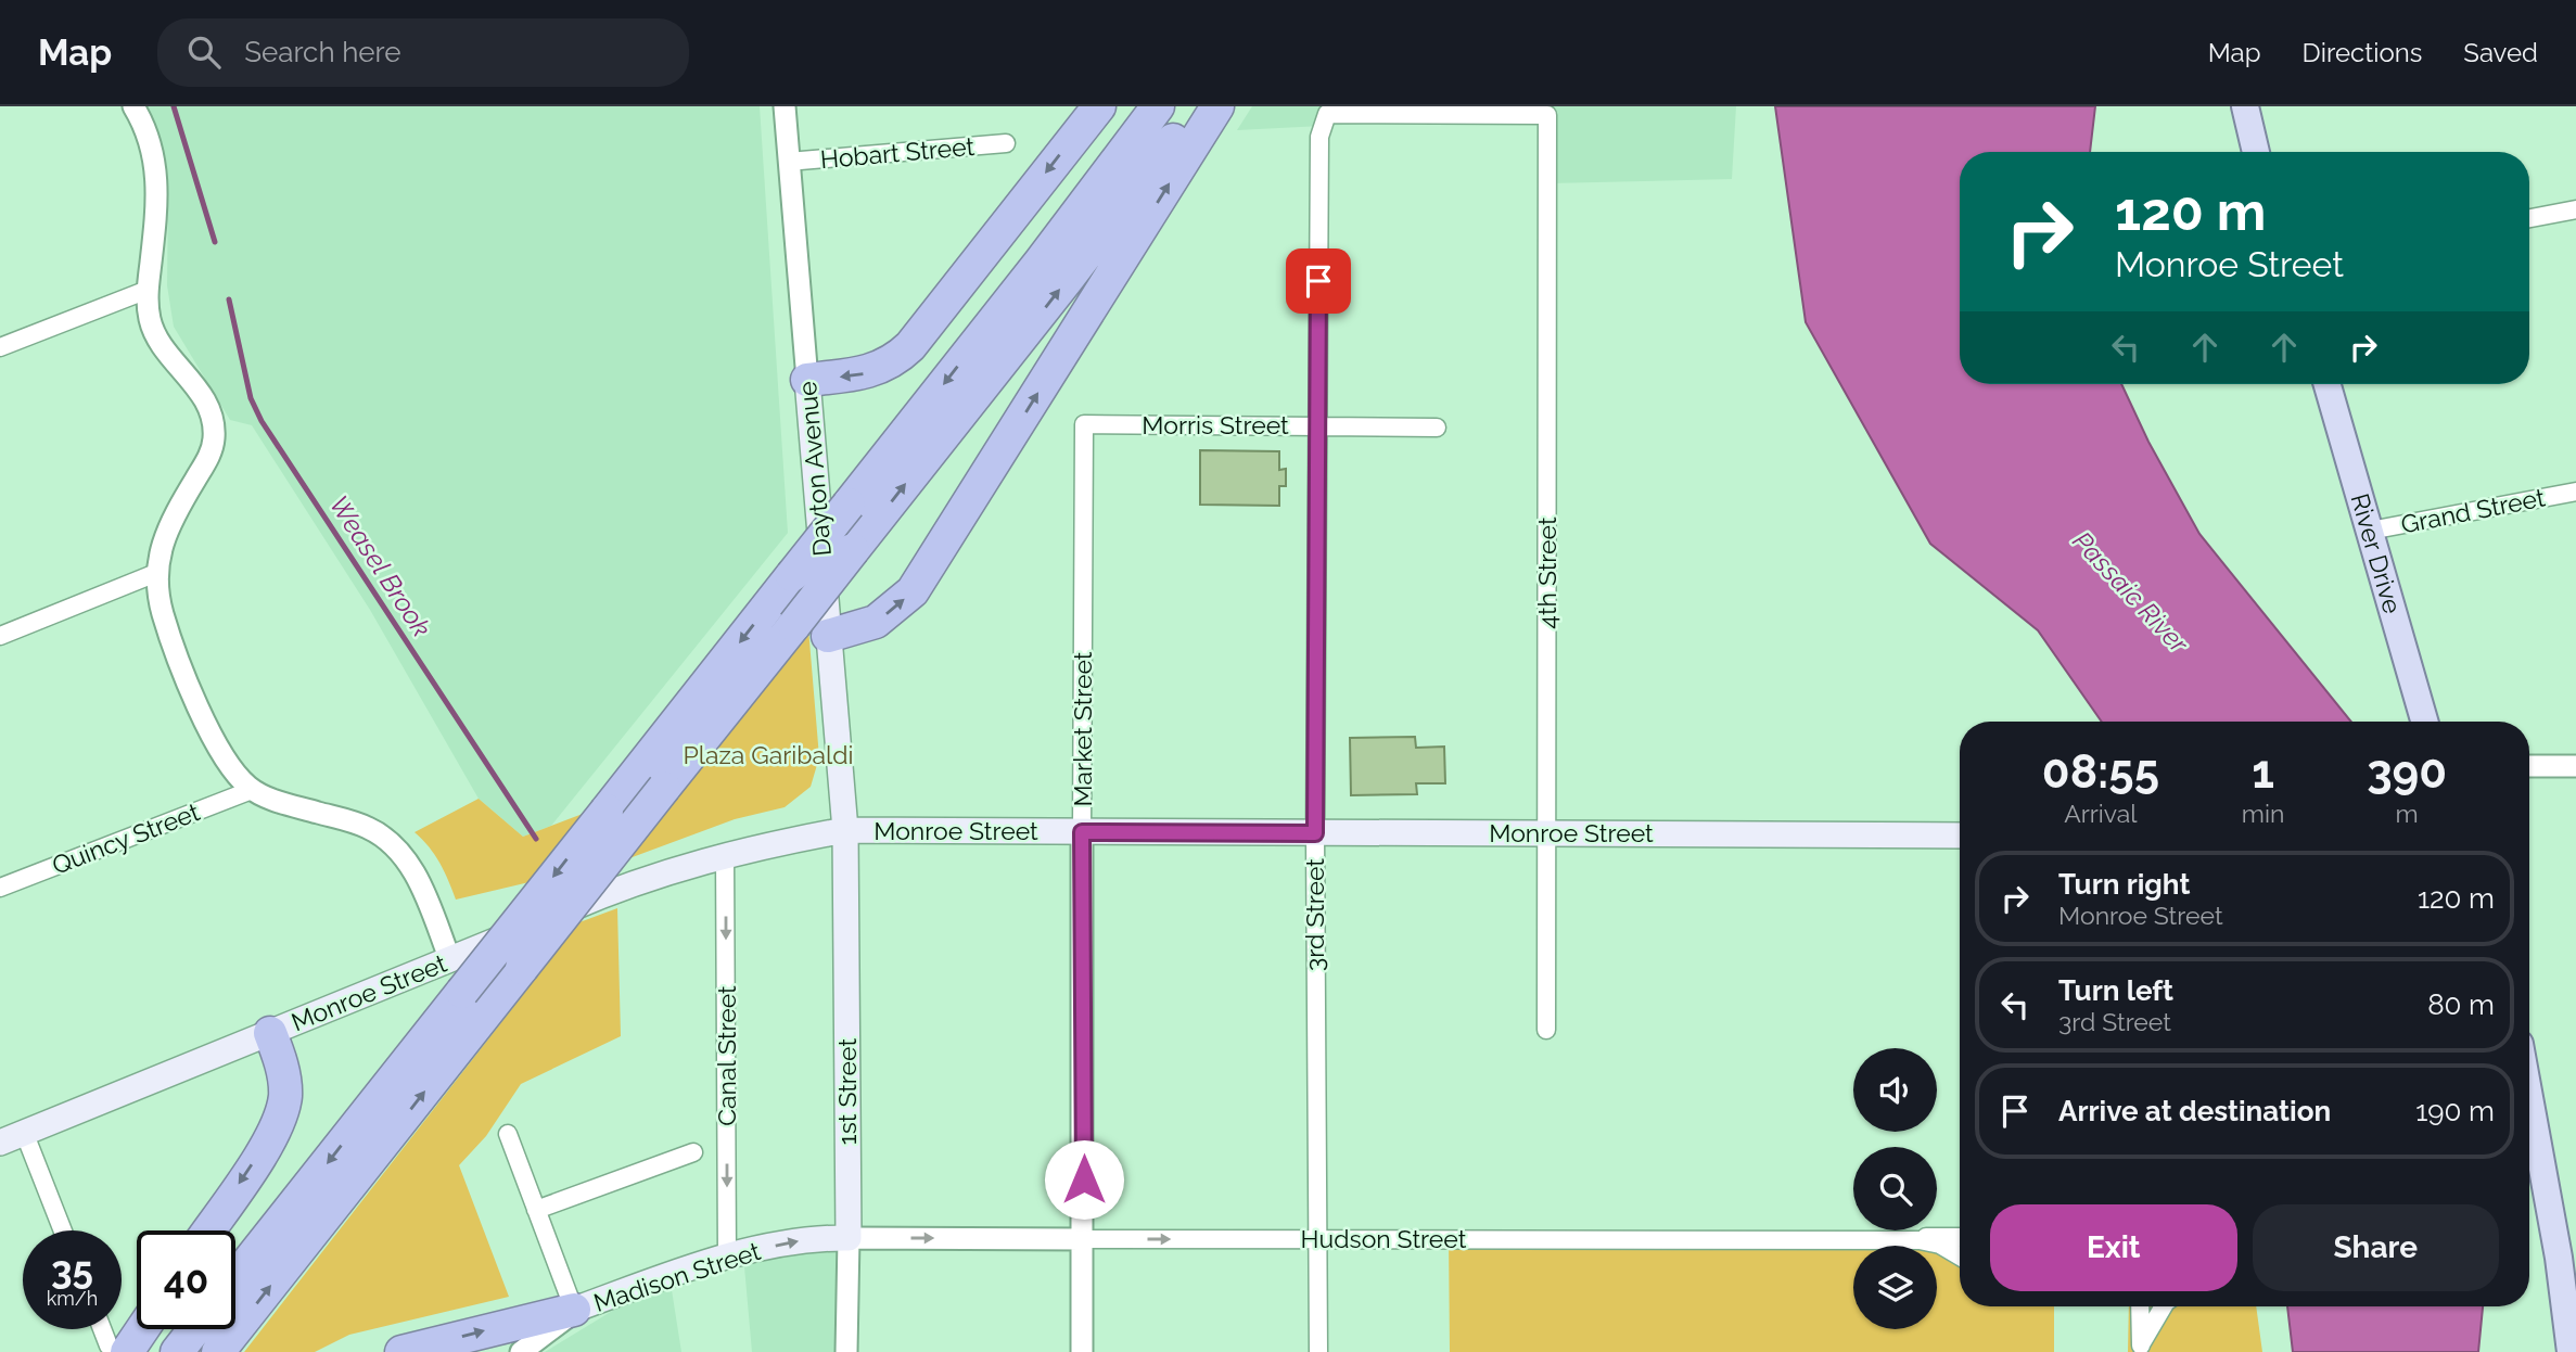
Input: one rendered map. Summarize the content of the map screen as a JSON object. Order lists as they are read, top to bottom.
{
  "streets": {
    "main road": [
      "Dayton Avenue",
      "River Drive",
      "Monroe Street",
      "1st Street",
      "Madison Street"
    ],
    "street": [
      "Hobart Street",
      "Morris Street",
      "Grand Street",
      "4th Street",
      "Market Street",
      "Quincy Street",
      "3rd Street",
      "Canal Street",
      "Hudson Street"
    ]
  },
  "crossings": [
    ["Hobart Street", "Dayton Avenue"],
    ["Morris Street", "Market Street"],
    ["Morris Street", "3rd Street"],
    ["Dayton Avenue", "Monroe Street"],
    ["Dayton Avenue", "1st Street"],
    ["Grand Street", "River Drive"],
    ["4th Street", "Monroe Street"],
    ["4th Street", "3rd Street"],
    ["Market Street", "Monroe Street"],
    ["Market Street", "Hudson Street"],
    ["Monroe Street", "3rd Street"],
    ["Monroe Street", "Canal Street"],
    ["Monroe Street", "1st Street"],
    ["3rd Street", "Hudson Street"],
    ["Canal Street", "Madison Street"],
    ["1st Street", "Hudson Street"],
    ["1st Street", "Madison Street"],
    ["Hudson Street", "Madison Street"]
  ],
  "one_way": ["Canal Street", "Hudson Street"],
  "water": ["Weasel Brook", "Passaic River"],
  "parks": ["Plaza Garibaldi"],
  "page": {
    "header": "Map",
    "search": "Search here",
    "nav": ["Map", "Directions", "Saved"],
    "turn": ["120 m", "Monroe Street"],
    "eta": [
      "08:55",
      "Arrival",
      "1",
      "min",
      "390",
      "m"
    ],
    "list": [
      {
        "name": "Turn right",
        "note": "Monroe Street",
        "value": "120 m"
      },
      {
        "name": "Turn left",
        "note": "3rd Street",
        "value": "80 m"
      },
      {
        "name": "Arrive at destination",
        "value": "190 m"
      }
    ],
    "buttons": ["Exit", "Share"],
    "speed": "35 km/h",
    "limit": "40"
  }
}
